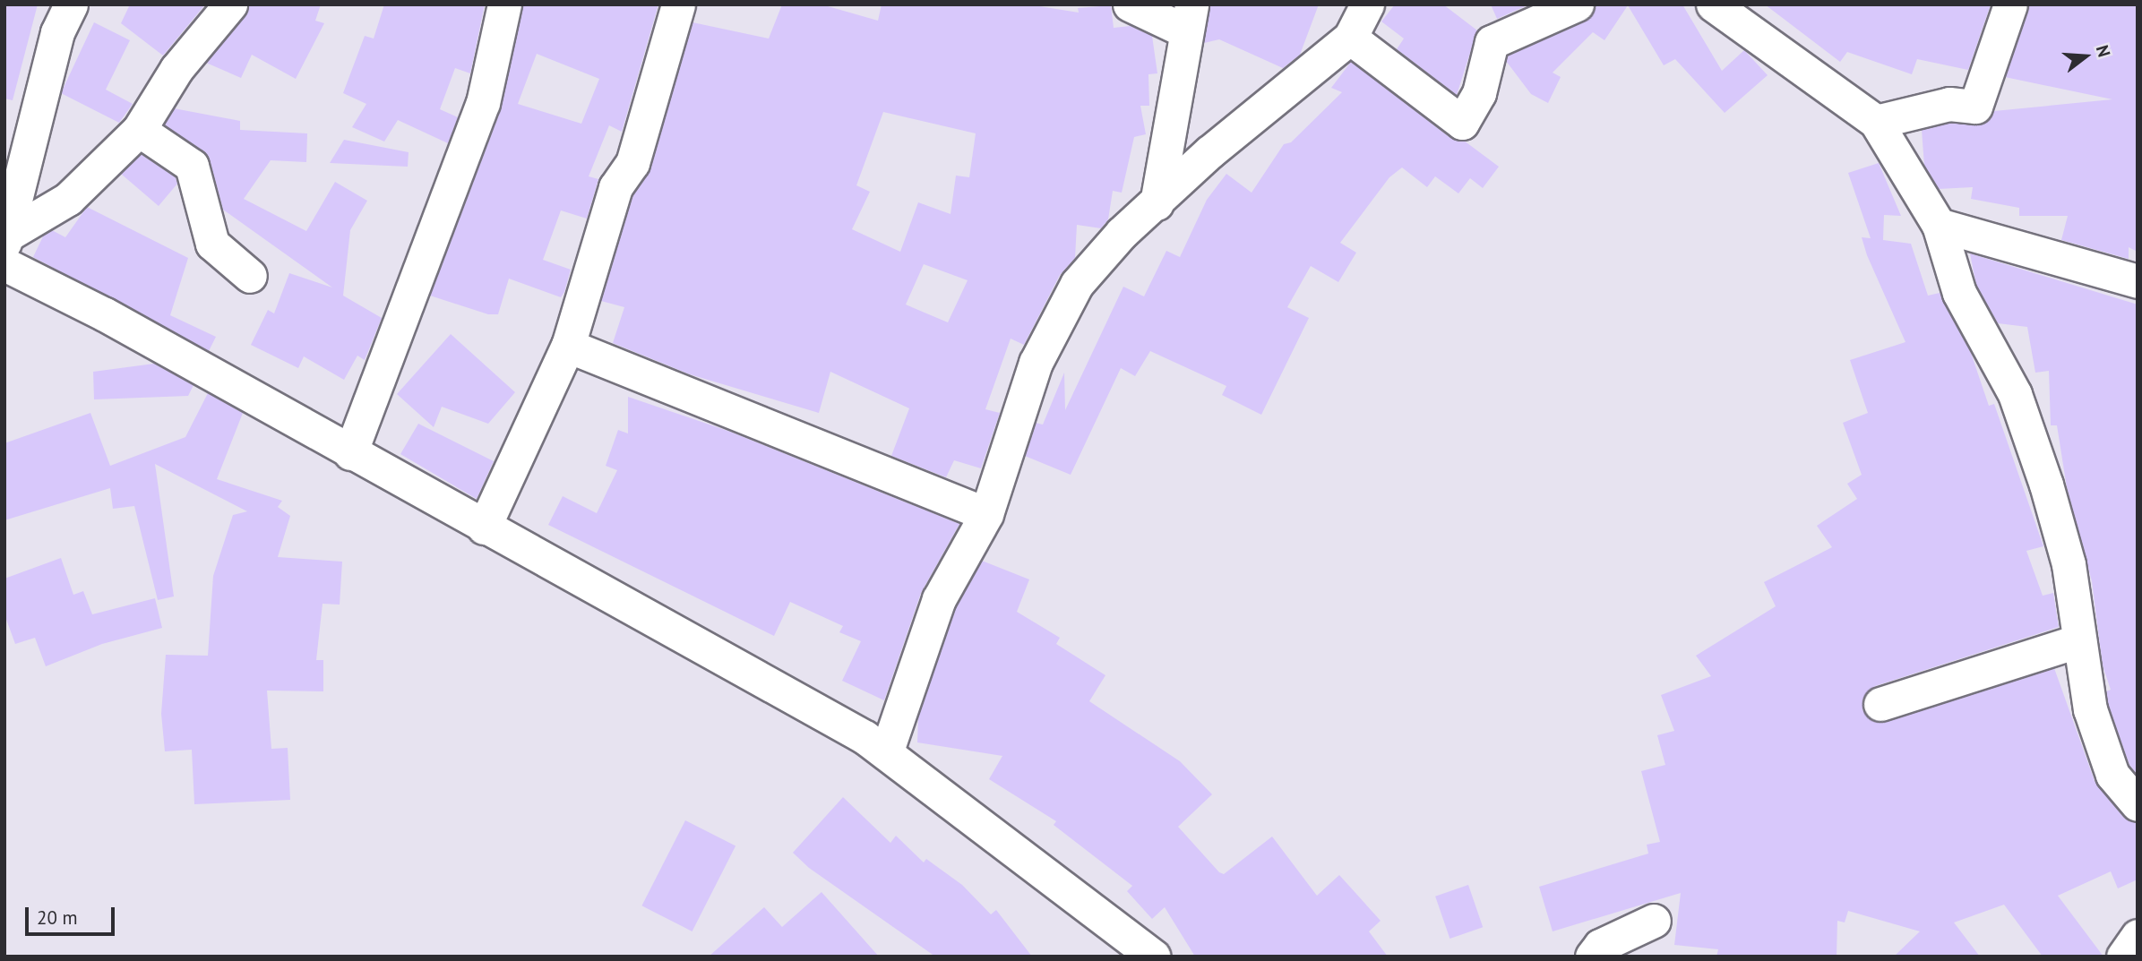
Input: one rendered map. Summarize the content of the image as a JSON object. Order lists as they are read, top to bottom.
{
  "scale_bar": "20 m",
  "north": "right"
}
